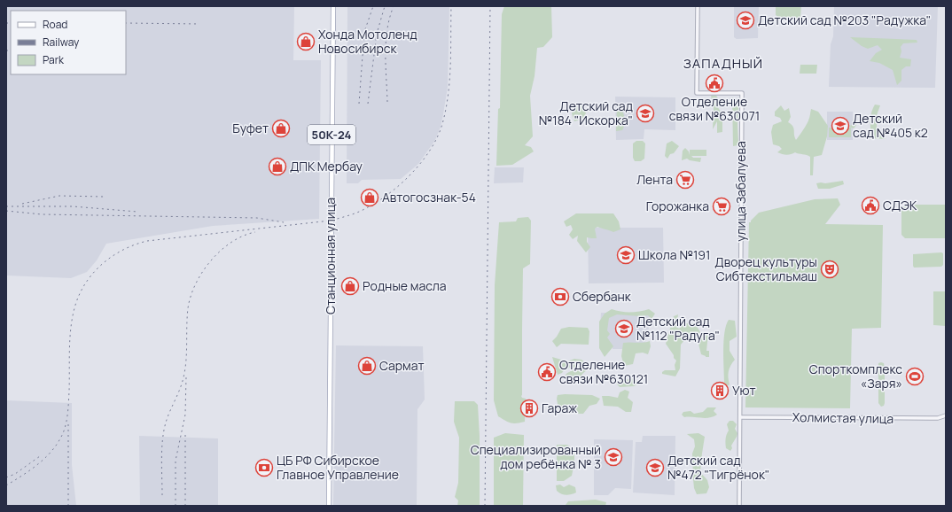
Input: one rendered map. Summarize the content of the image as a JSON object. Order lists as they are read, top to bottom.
{
  "streets": {
    "main road": ["50К-24", "Станционная улица"],
    "street": ["улица Забалуева", "Холмистая улица"]
  },
  "crossings": [
    ["улица Забалуева", "Холмистая улица"]
  ],
  "districts": ["ЗАПАДНЫЙ"],
  "places": {
    "school or university": [
      "Детский сад №203 \"Радужка\"",
      "Детский сад №184 \"Искорка\"",
      "Детский сад №405 к2",
      "Школа №191",
      "Детский сад №112 \"Радуга\"",
      "Специализированный дом ребёнка № 3",
      "Детский сад №472 \"Тигрёнок\""
    ],
    "shop": [
      "Хонда Мотоленд Новосибирск",
      "Буфет",
      "ДПК Мербау",
      "Автогосзнак-54",
      "Родные масла",
      "Сармат"
    ],
    "public building": ["Отделение связи №630071", "СДЭК", "Отделение связи №630121"],
    "supermarket": ["Лента", "Горожанка"],
    "theatre": ["Дворец культуры Сибтекстильмаш"],
    "bank": ["Сбербанк", "ЦБ РФ Сибирское Главное Управление"],
    "sports": ["Спорткомплекс «Заря»"],
    "building": ["Уют", "Гараж"]
  },
  "legend": ["Road", "Railway", "Park"]
}
